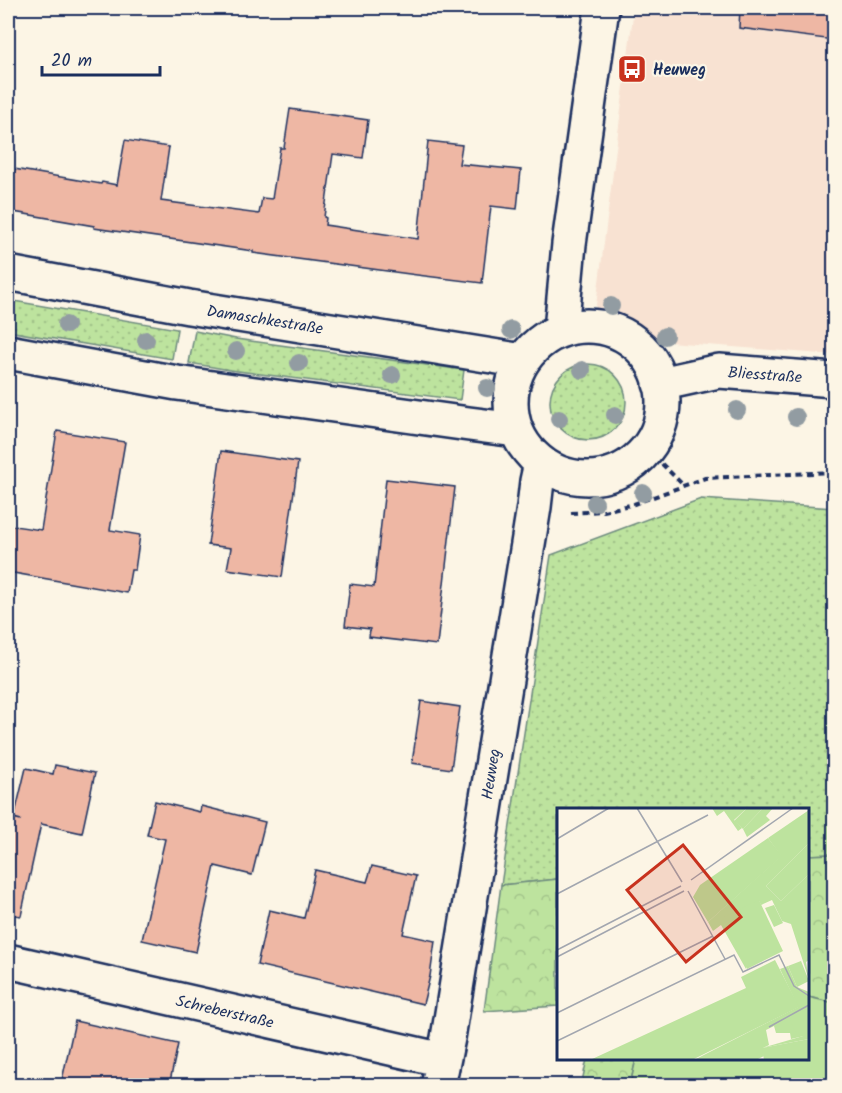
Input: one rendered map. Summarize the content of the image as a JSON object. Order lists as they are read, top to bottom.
{
  "streets": {
    "street": [
      "Damaschkestraße",
      "Bliesstraße",
      "Heuweg",
      "Schreberstraße"
    ]
  },
  "crossings": [
    ["Damaschkestraße", "Bliesstraße"],
    ["Damaschkestraße", "Heuweg"],
    ["Bliesstraße", "Heuweg"],
    ["Heuweg", "Schreberstraße"]
  ],
  "places": {
    "bus stop": ["Heuweg"]
  },
  "scale_bar": "20 m"
}
